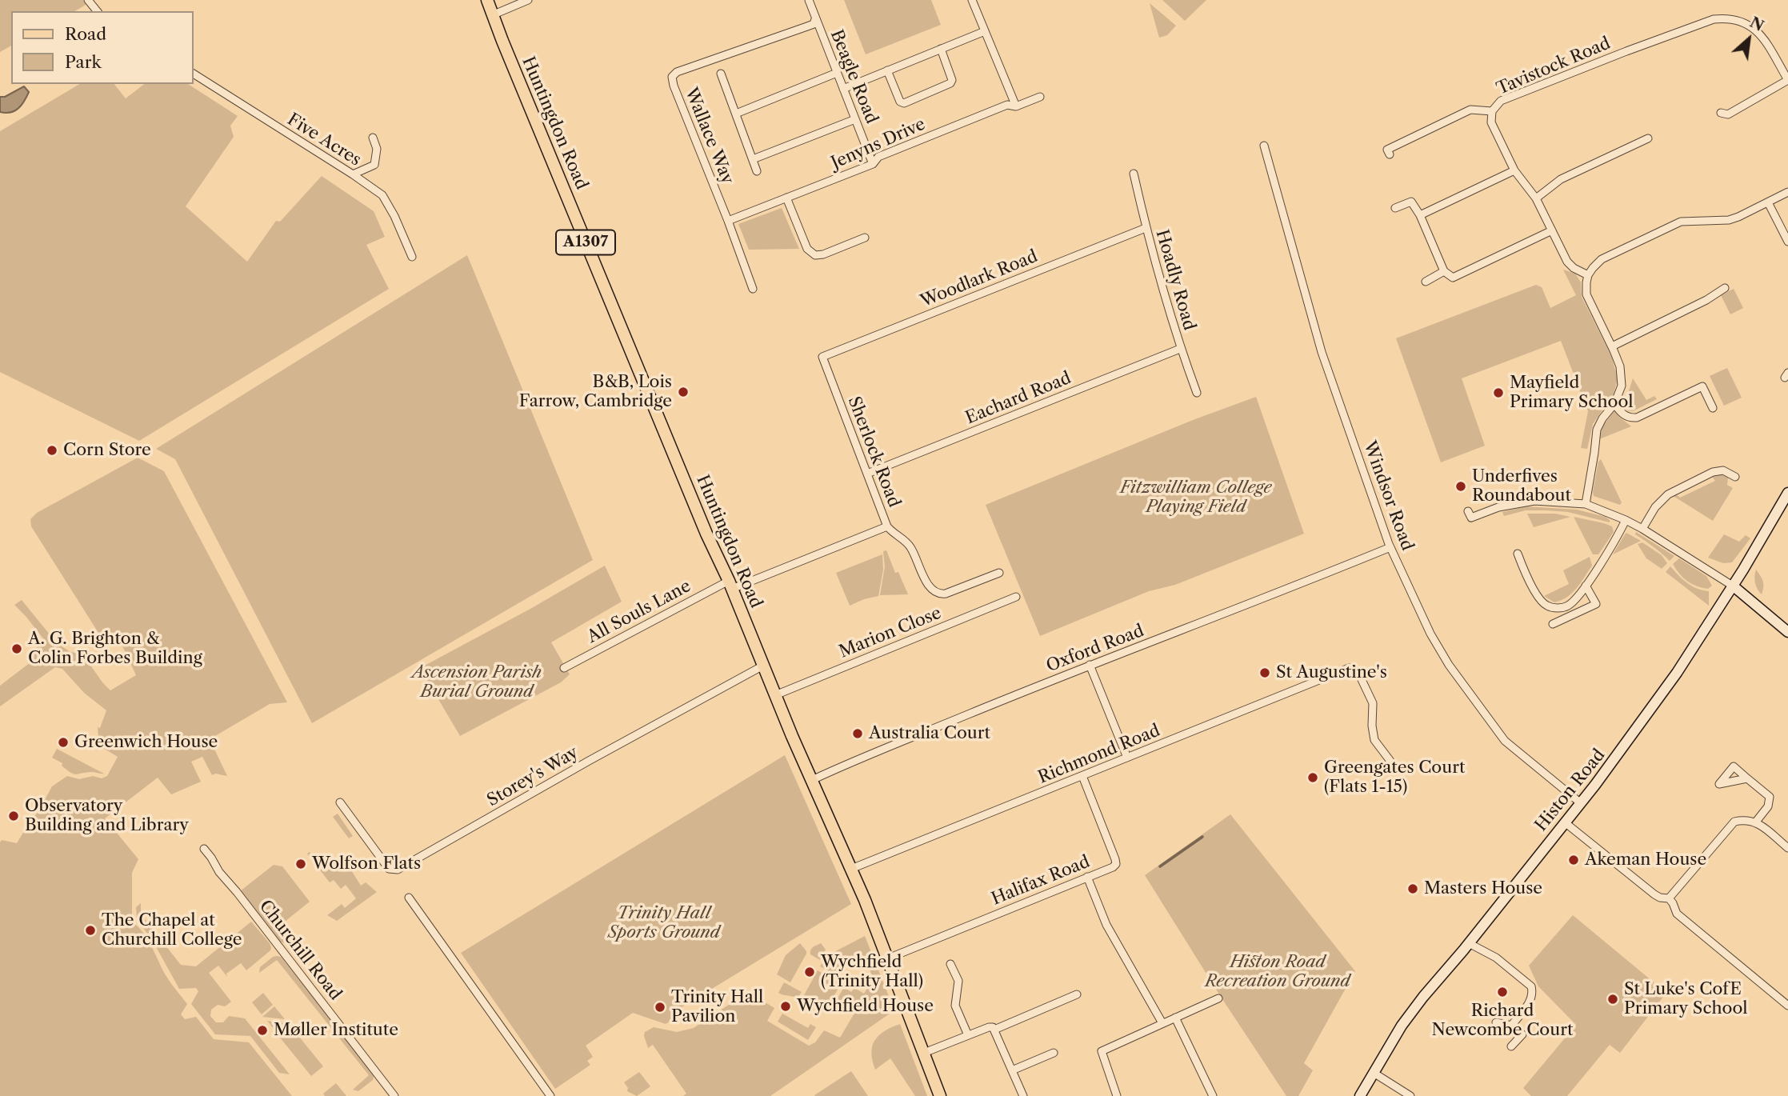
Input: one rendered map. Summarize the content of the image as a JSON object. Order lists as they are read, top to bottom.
{
  "streets": {
    "main road": ["Huntingdon Road", "A1307", "Histon Road"],
    "street": [
      "Tavistock Road",
      "Beagle Road",
      "Wallace Way",
      "Five Acres",
      "Jenyns Drive",
      "Woodlark Road",
      "Hoadly Road",
      "Eachard Road",
      "Sherlock Road",
      "Windsor Road",
      "All Souls Lane",
      "Marion Close",
      "Oxford Road",
      "Richmond Road",
      "Storey's Way",
      "Halifax Road",
      "Churchill Road"
    ]
  },
  "crossings": [
    ["Beagle Road", "Wallace Way"],
    ["Beagle Road", "Jenyns Drive"],
    ["Huntingdon Road", "Sherlock Road"],
    ["Huntingdon Road", "All Souls Lane"],
    ["Huntingdon Road", "Marion Close"],
    ["Huntingdon Road", "Oxford Road"],
    ["Huntingdon Road", "Richmond Road"],
    ["Huntingdon Road", "Storey's Way"],
    ["Huntingdon Road", "Halifax Road"],
    ["Wallace Way", "Jenyns Drive"],
    ["Woodlark Road", "Hoadly Road"],
    ["Woodlark Road", "Sherlock Road"],
    ["Hoadly Road", "Eachard Road"],
    ["Eachard Road", "Sherlock Road"],
    ["Sherlock Road", "All Souls Lane"],
    ["Windsor Road", "Oxford Road"],
    ["Windsor Road", "Histon Road"],
    ["Richmond Road", "Halifax Road"]
  ],
  "parks": [
    "Fitzwilliam College Playing Field",
    "Ascension Parish Burial Ground",
    "Trinity Hall Sports Ground",
    "Histon Road Recreation Ground"
  ],
  "places": [
    "B&B, Lois Farrow, Cambridge",
    "Mayfield Primary School",
    "Corn Store",
    "Underfives Roundabout",
    "A. G. Brighton & Colin Forbes Building",
    "St Augustine's",
    "Australia Court",
    "Greenwich House",
    "Greengates Court (Flats 1-15)",
    "Observatory Building and Library",
    "Akeman House",
    "Wolfson Flats",
    "Masters House",
    "The Chapel at Churchill College",
    "Wychfield (Trinity Hall)",
    "Richard Newcombe Court",
    "St Luke's CofE Primary School",
    "Wychfield House",
    "Trinity Hall Pavilion",
    "Møller Institute"
  ],
  "legend": ["Road", "Park"],
  "north": "top right"
}
